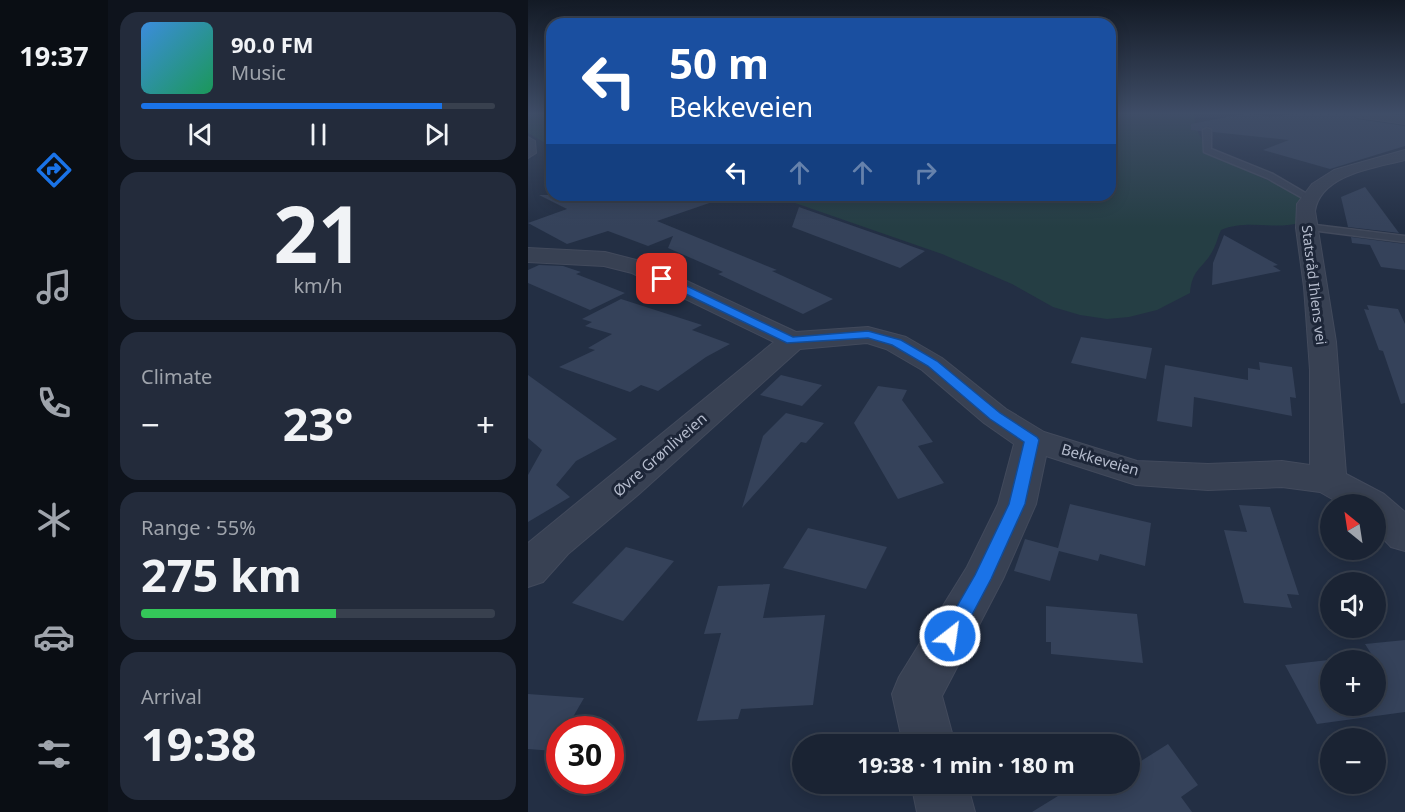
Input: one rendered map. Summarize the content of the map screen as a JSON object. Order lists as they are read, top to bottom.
{
  "streets": {
    "street": ["Statsråd Ihlens vei", "Øvre Grønliveien", "Bekkeveien"]
  },
  "crossings": [
    ["Statsråd Ihlens vei", "Bekkeveien"],
    ["Øvre Grønliveien", "Bekkeveien"]
  ],
  "north": "top left",
  "page": {
    "tabs": "19:37",
    "turn": ["50 m", "Bekkeveien"],
    "song": ["90.0 FM", "Music"],
    "tile": [
      ["21", "km/h"],
      "Climate",
      ["Range · 55%", "275 km"],
      ["Arrival", "19:38"]
    ],
    "heat": ["−", "23°", "+"],
    "map_buttons": ["+", "−"],
    "limit": "30",
    "trip": "19:38 · 1 min · 180 m"
  }
}
